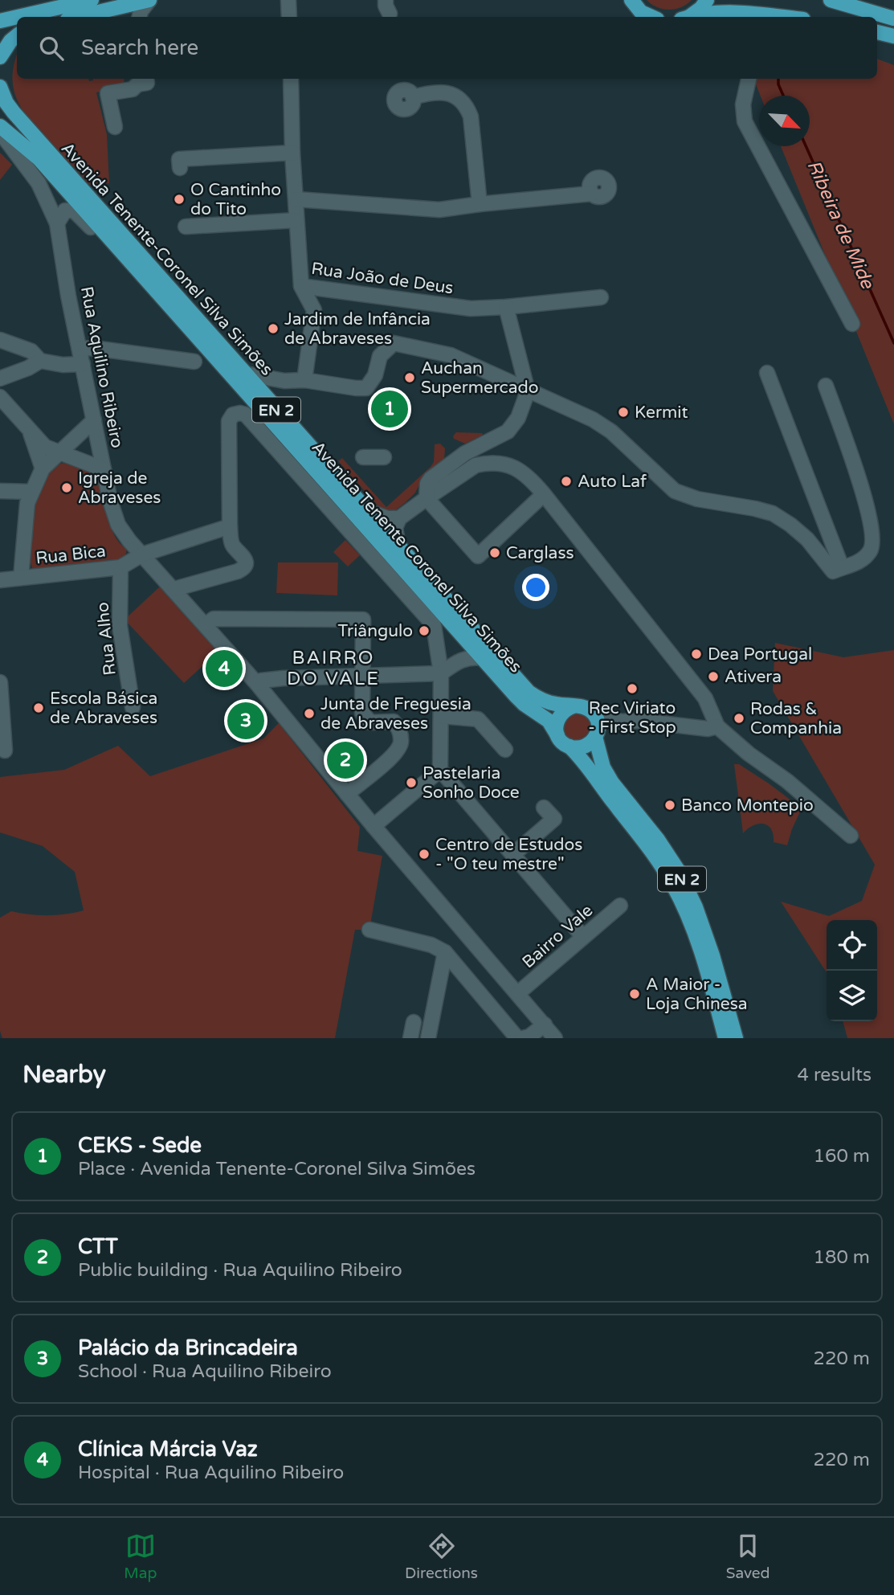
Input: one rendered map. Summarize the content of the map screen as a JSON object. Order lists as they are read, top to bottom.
{
  "streets": {
    "main road": ["Avenida Tenente-Coronel Silva Simões", "EN 2", "Avenida Tenente Coronel Silva Simões"],
    "street": [
      "Rua João de Deus",
      "Rua Aquilino Ribeiro",
      "Rua Bica",
      "Rua Alho",
      "Bairro Vale"
    ]
  },
  "crossings": [
    ["Avenida Tenente-Coronel Silva Simões", "EN 2"],
    ["Avenida Tenente-Coronel Silva Simões", "Avenida Tenente Coronel Silva Simões"],
    ["Rua Aquilino Ribeiro", "Rua Bica"],
    ["Rua Aquilino Ribeiro", "Bairro Vale"],
    ["EN 2", "Avenida Tenente Coronel Silva Simões"],
    ["Rua Bica", "Rua Alho"]
  ],
  "districts": ["BAIRRO DO VALE"],
  "water": ["Ribeira de Mide"],
  "places": [
    "O Cantinho do Tito",
    "Jardim de Infância de Abraveses",
    "Auchan Supermercado",
    "Kermit",
    "Auto Laf",
    "Igreja de Abraveses",
    "Carglass",
    "Triângulo",
    "Dea Portugal",
    "Ativera",
    "Rec Viriato - First Stop",
    "Escola Básica de Abraveses",
    "Junta de Freguesia de Abraveses",
    "Rodas & Companhia",
    "Pastelaria Sonho Doce",
    "Banco Montepio",
    "Centro de Estudos - \"O teu mestre\"",
    "A Maior - Loja Chinesa"
  ],
  "north": "bottom right",
  "page": {
    "search": "Search here",
    "pins": [
      "1",
      "4",
      "3",
      "2"
    ],
    "heading": ["Nearby", "4 results"],
    "list": [
      {
        "mark": "1",
        "name": "CEKS - Sede",
        "note": "Place · Avenida Tenente-Coronel Silva Simões",
        "value": "160 m"
      },
      {
        "mark": "2",
        "name": "CTT",
        "note": "Public building · Rua Aquilino Ribeiro",
        "value": "180 m"
      },
      {
        "mark": "3",
        "name": "Palácio da Brincadeira",
        "note": "School · Rua Aquilino Ribeiro",
        "value": "220 m"
      },
      {
        "mark": "4",
        "name": "Clínica Márcia Vaz",
        "note": "Hospital · Rua Aquilino Ribeiro",
        "value": "220 m"
      }
    ],
    "nav": ["Map", "Directions", "Saved"]
  }
}
